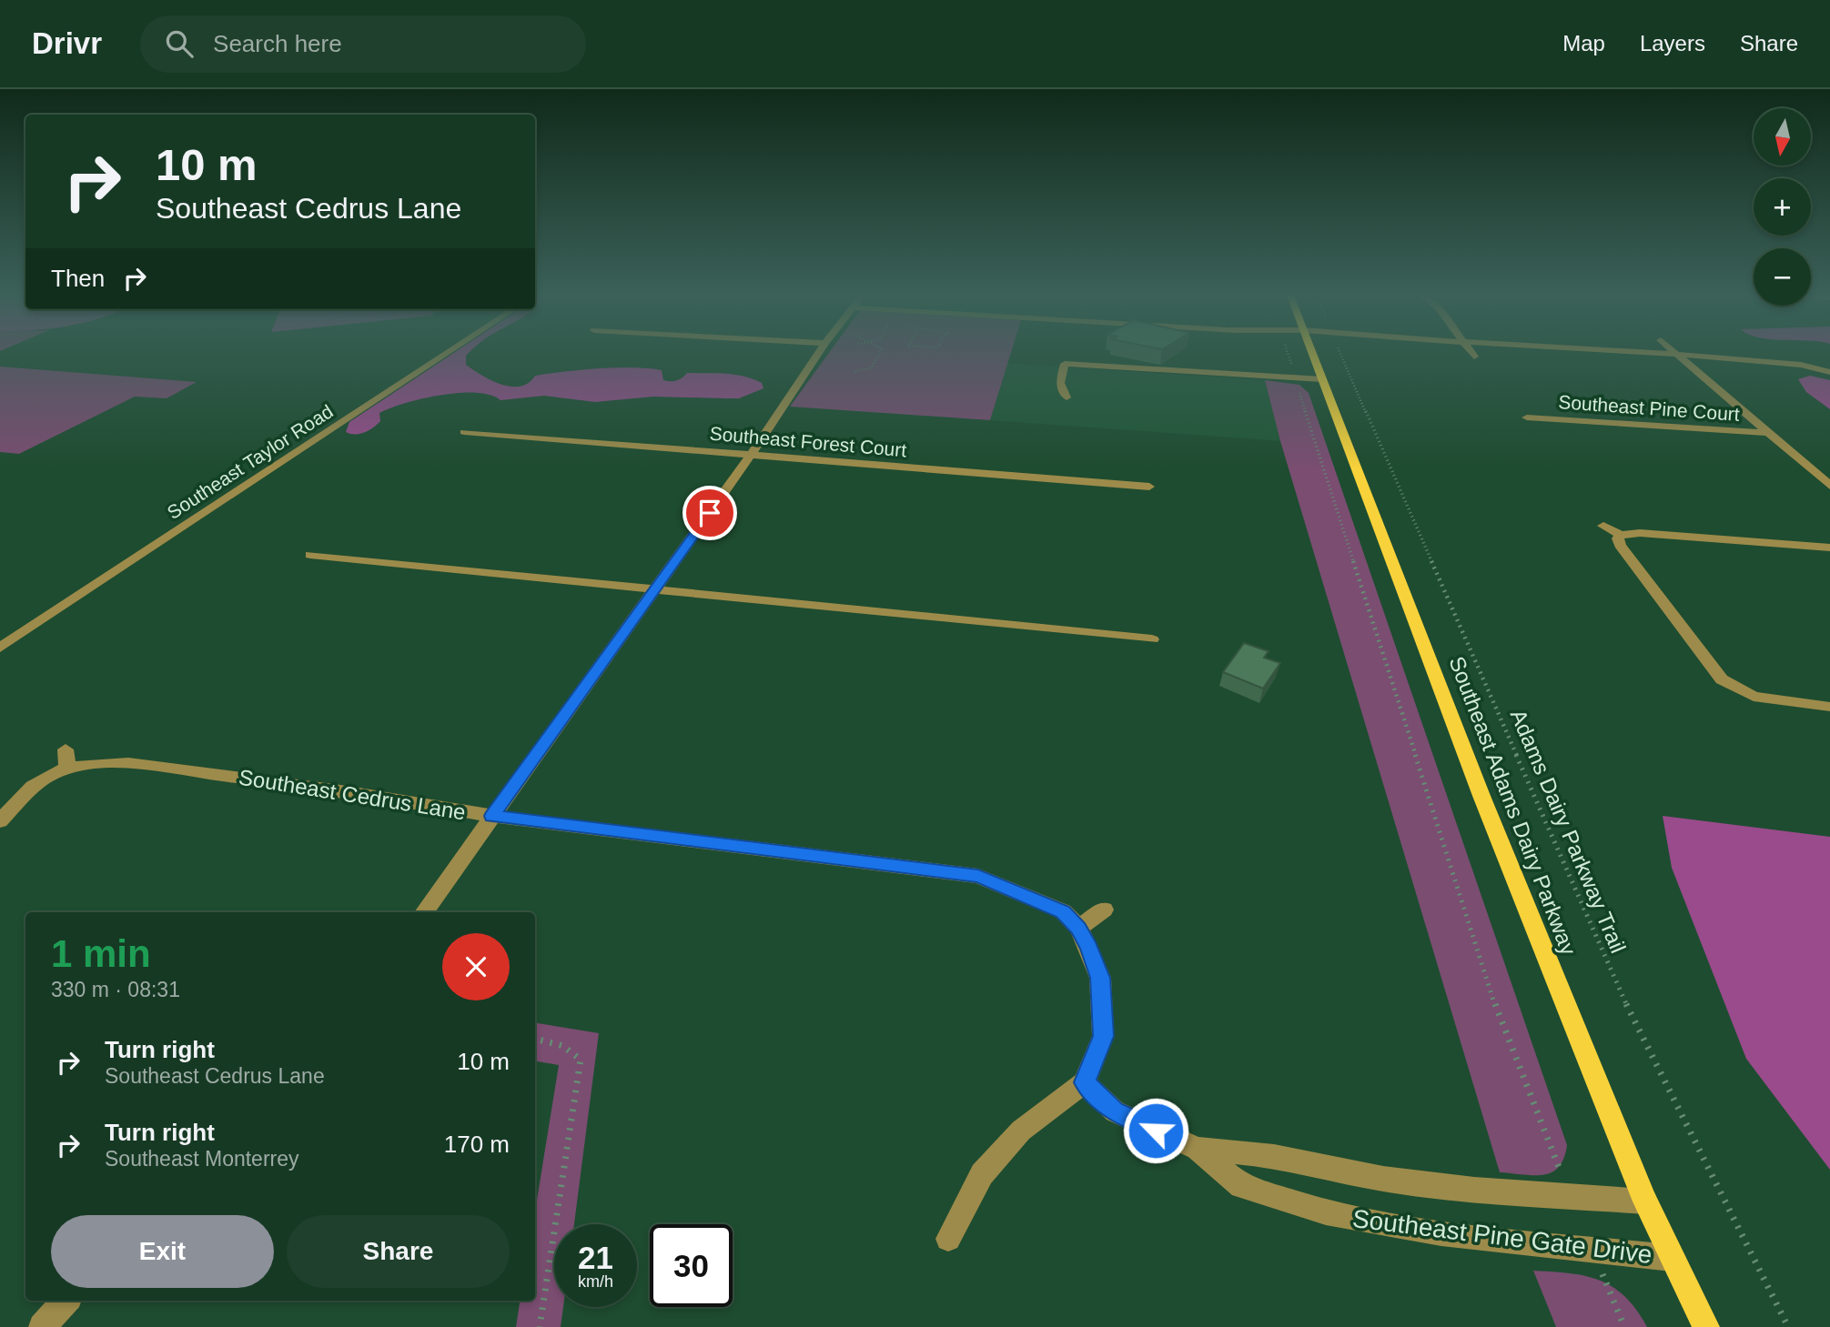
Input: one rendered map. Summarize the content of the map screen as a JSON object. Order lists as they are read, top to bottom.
{
  "streets": {
    "main road": ["Southeast Adams Dairy Parkway"],
    "street": [
      "Southeast Pine Court",
      "Southeast Forest Court",
      "Southeast Taylor Road",
      "Southeast Cedrus Lane",
      "Southeast Pine Gate Drive"
    ],
    "path": ["Adams Dairy Parkway Trail"]
  },
  "crossings": [
    ["Southeast Cedrus Lane", "Southeast Pine Gate Drive"],
    ["Southeast Adams Dairy Parkway", "Southeast Pine Gate Drive"]
  ],
  "north": "bottom",
  "page": {
    "header": "Drivr",
    "search": "Search here",
    "nav": ["Map", "Layers", "Share"],
    "map_buttons": ["+", "−"],
    "turn": ["10 m", "Southeast Cedrus Lane"],
    "then": "Then",
    "heading": ["1 min", "330 m · 08:31"],
    "list": [
      {
        "name": "Turn right",
        "note": "Southeast Cedrus Lane",
        "value": "10 m"
      },
      {
        "name": "Turn right",
        "note": "Southeast Monterrey",
        "value": "170 m"
      }
    ],
    "buttons": ["Exit", "Share"],
    "speed": "21 km/h",
    "limit": "30"
  }
}
